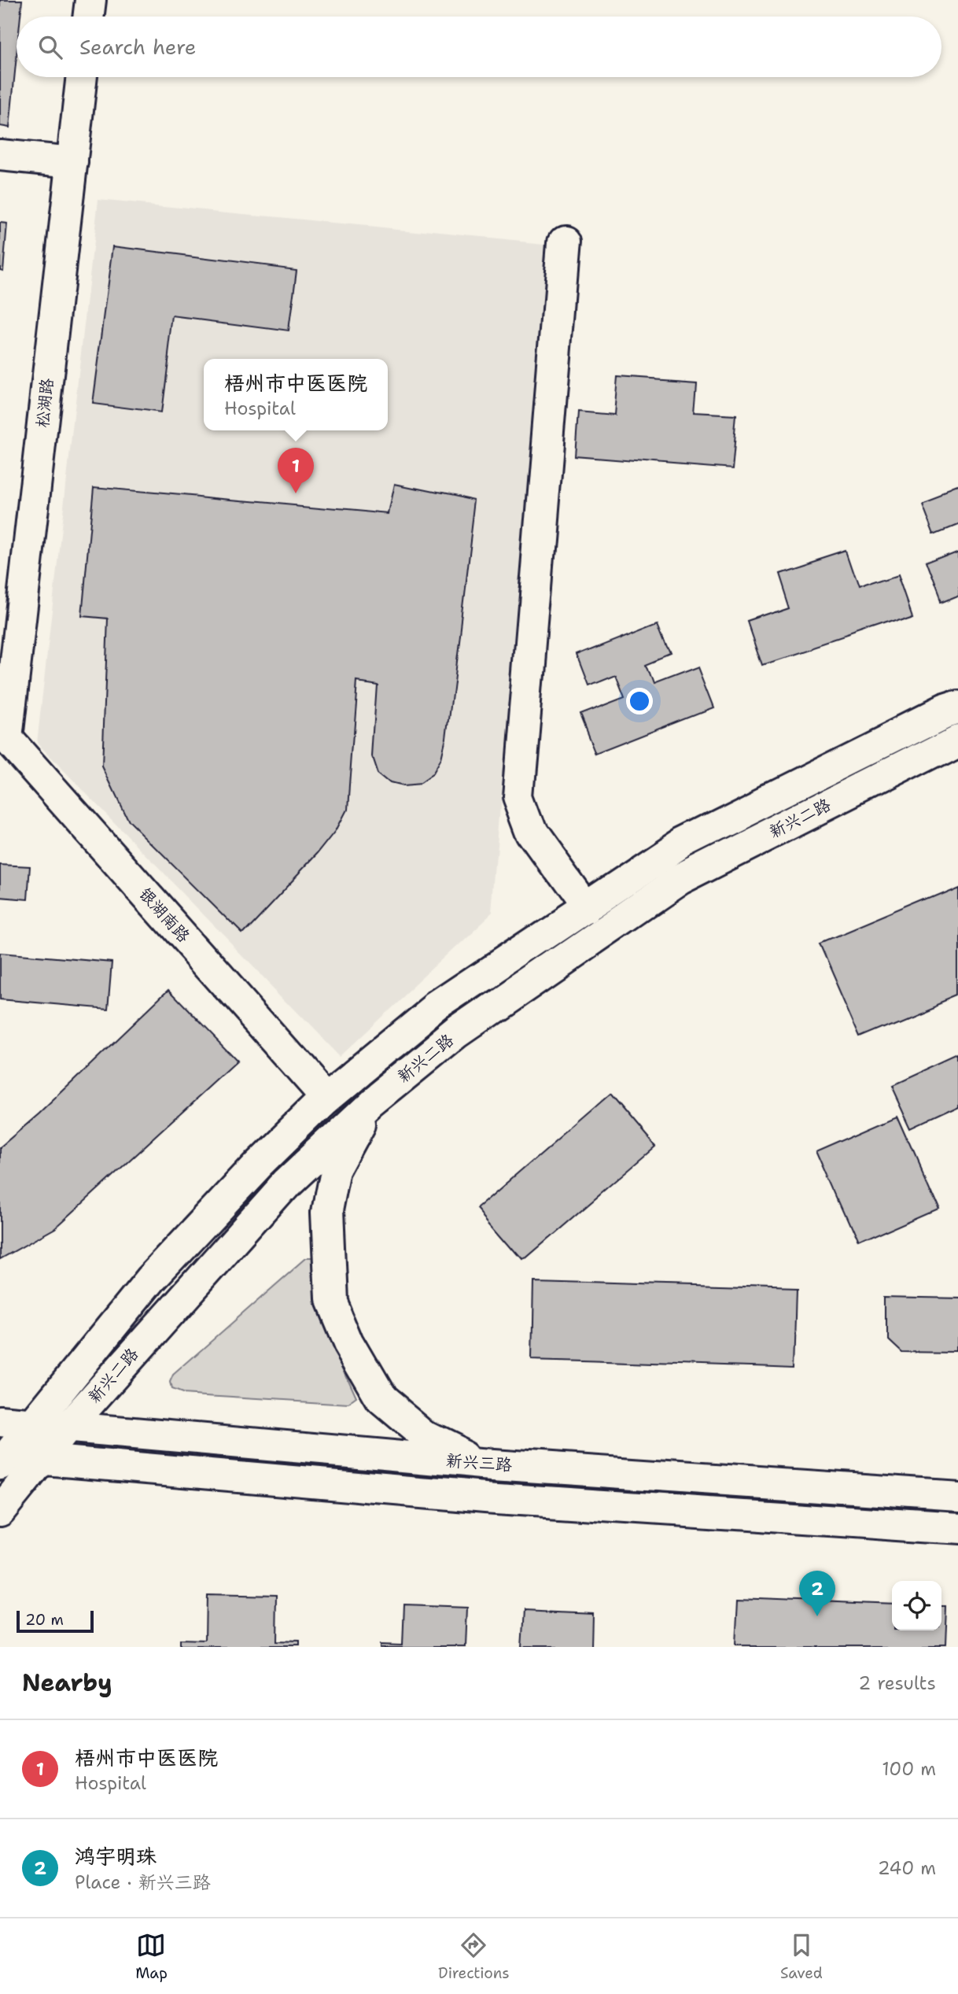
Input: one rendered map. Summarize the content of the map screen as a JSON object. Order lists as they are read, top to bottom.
{
  "streets": {
    "main road": [
      "松湖路",
      "新兴二路",
      "银湖南路",
      "新兴三路"
    ]
  },
  "crossings": [
    ["松湖路", "银湖南路"],
    ["新兴二路", "银湖南路"],
    ["新兴二路", "新兴三路"]
  ],
  "scale_bar": "20 m",
  "page": {
    "search": "Search here",
    "popup": ["梧州市中医医院", "Hospital"],
    "pins": ["1", "2"],
    "scale": "20 m",
    "heading": ["Nearby", "2 results"],
    "list": [
      {
        "mark": "1",
        "name": "梧州市中医医院",
        "note": "Hospital",
        "value": "100 m"
      },
      {
        "mark": "2",
        "name": "鸿宇明珠",
        "note": "Place · 新兴三路",
        "value": "240 m"
      }
    ],
    "nav": ["Map", "Directions", "Saved"]
  }
}
